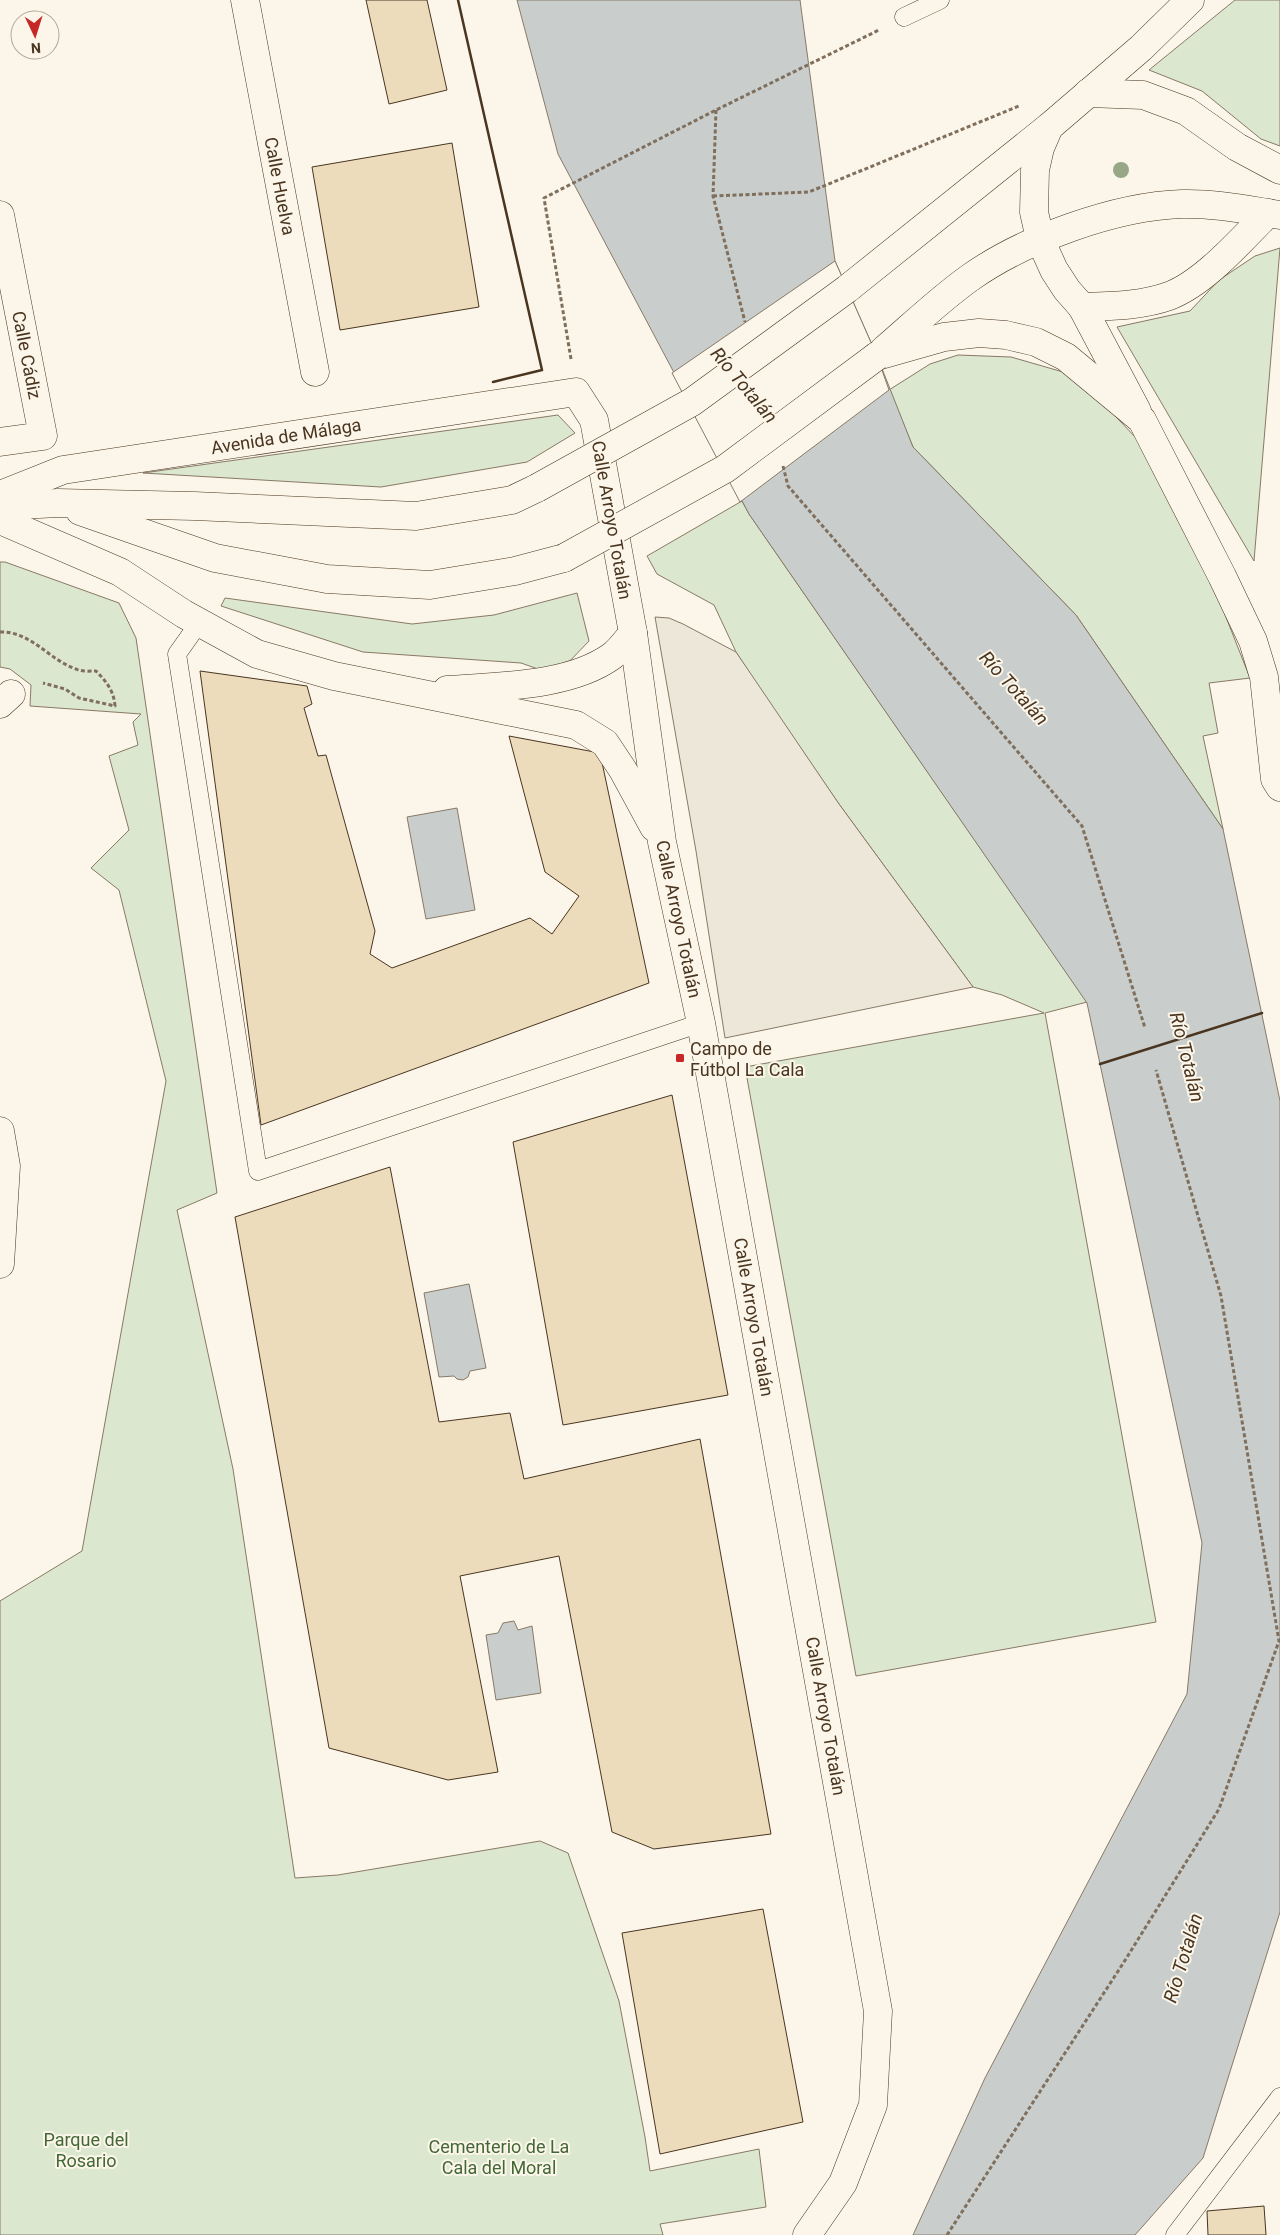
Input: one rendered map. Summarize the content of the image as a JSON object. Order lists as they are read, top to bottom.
{
  "streets": {
    "main road": [
      "Calle Huelva",
      "Calle Cádiz",
      "Avenida de Málaga",
      "Calle Arroyo Totalán"
    ]
  },
  "crossings": [
    ["Avenida de Málaga", "Calle Arroyo Totalán"]
  ],
  "water": ["Río Totalán"],
  "parks": ["Parque del Rosario", "Cementerio de La Cala del Moral"],
  "places": {
    "transit": ["Campo de Fútbol La Cala"]
  },
  "north": "bottom"
}
